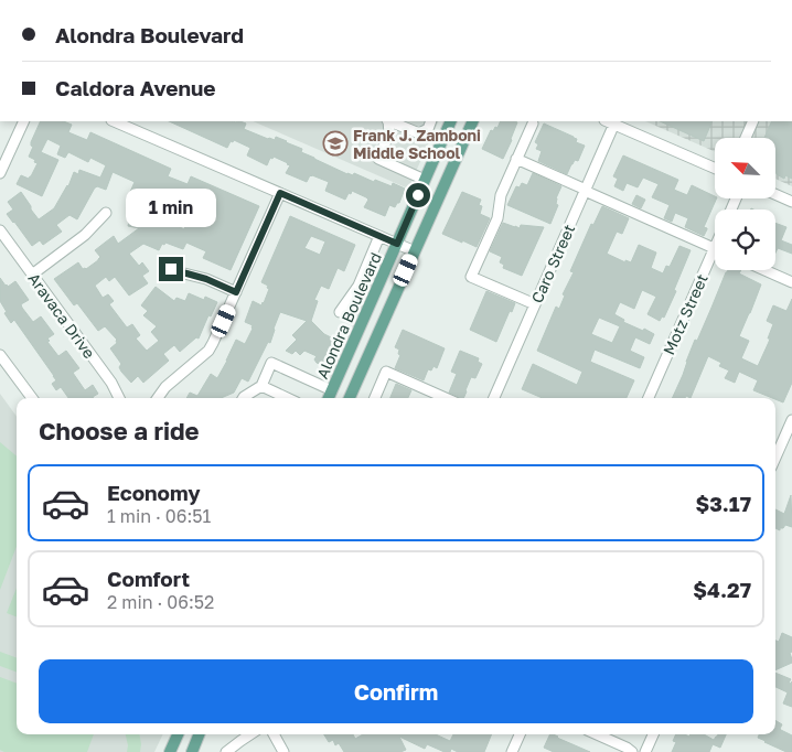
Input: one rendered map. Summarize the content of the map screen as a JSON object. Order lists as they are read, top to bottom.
{
  "streets": {
    "main road": ["Alondra Boulevard"],
    "street": ["Caro Street", "Motz Street", "Aravaca Drive"]
  },
  "places": {
    "school or university": ["Frank J. Zamboni Middle School"]
  },
  "north": "top left",
  "page": {
    "banner": ["Alondra Boulevard", "Caldora Avenue"],
    "bubble": "1 min",
    "heading": "Choose a ride",
    "list": [
      {
        "name": "Economy",
        "note": "1 min · 06:51",
        "value": "$3.17"
      },
      {
        "name": "Comfort",
        "note": "2 min · 06:52",
        "value": "$4.27"
      }
    ],
    "buttons": "Confirm"
  }
}
